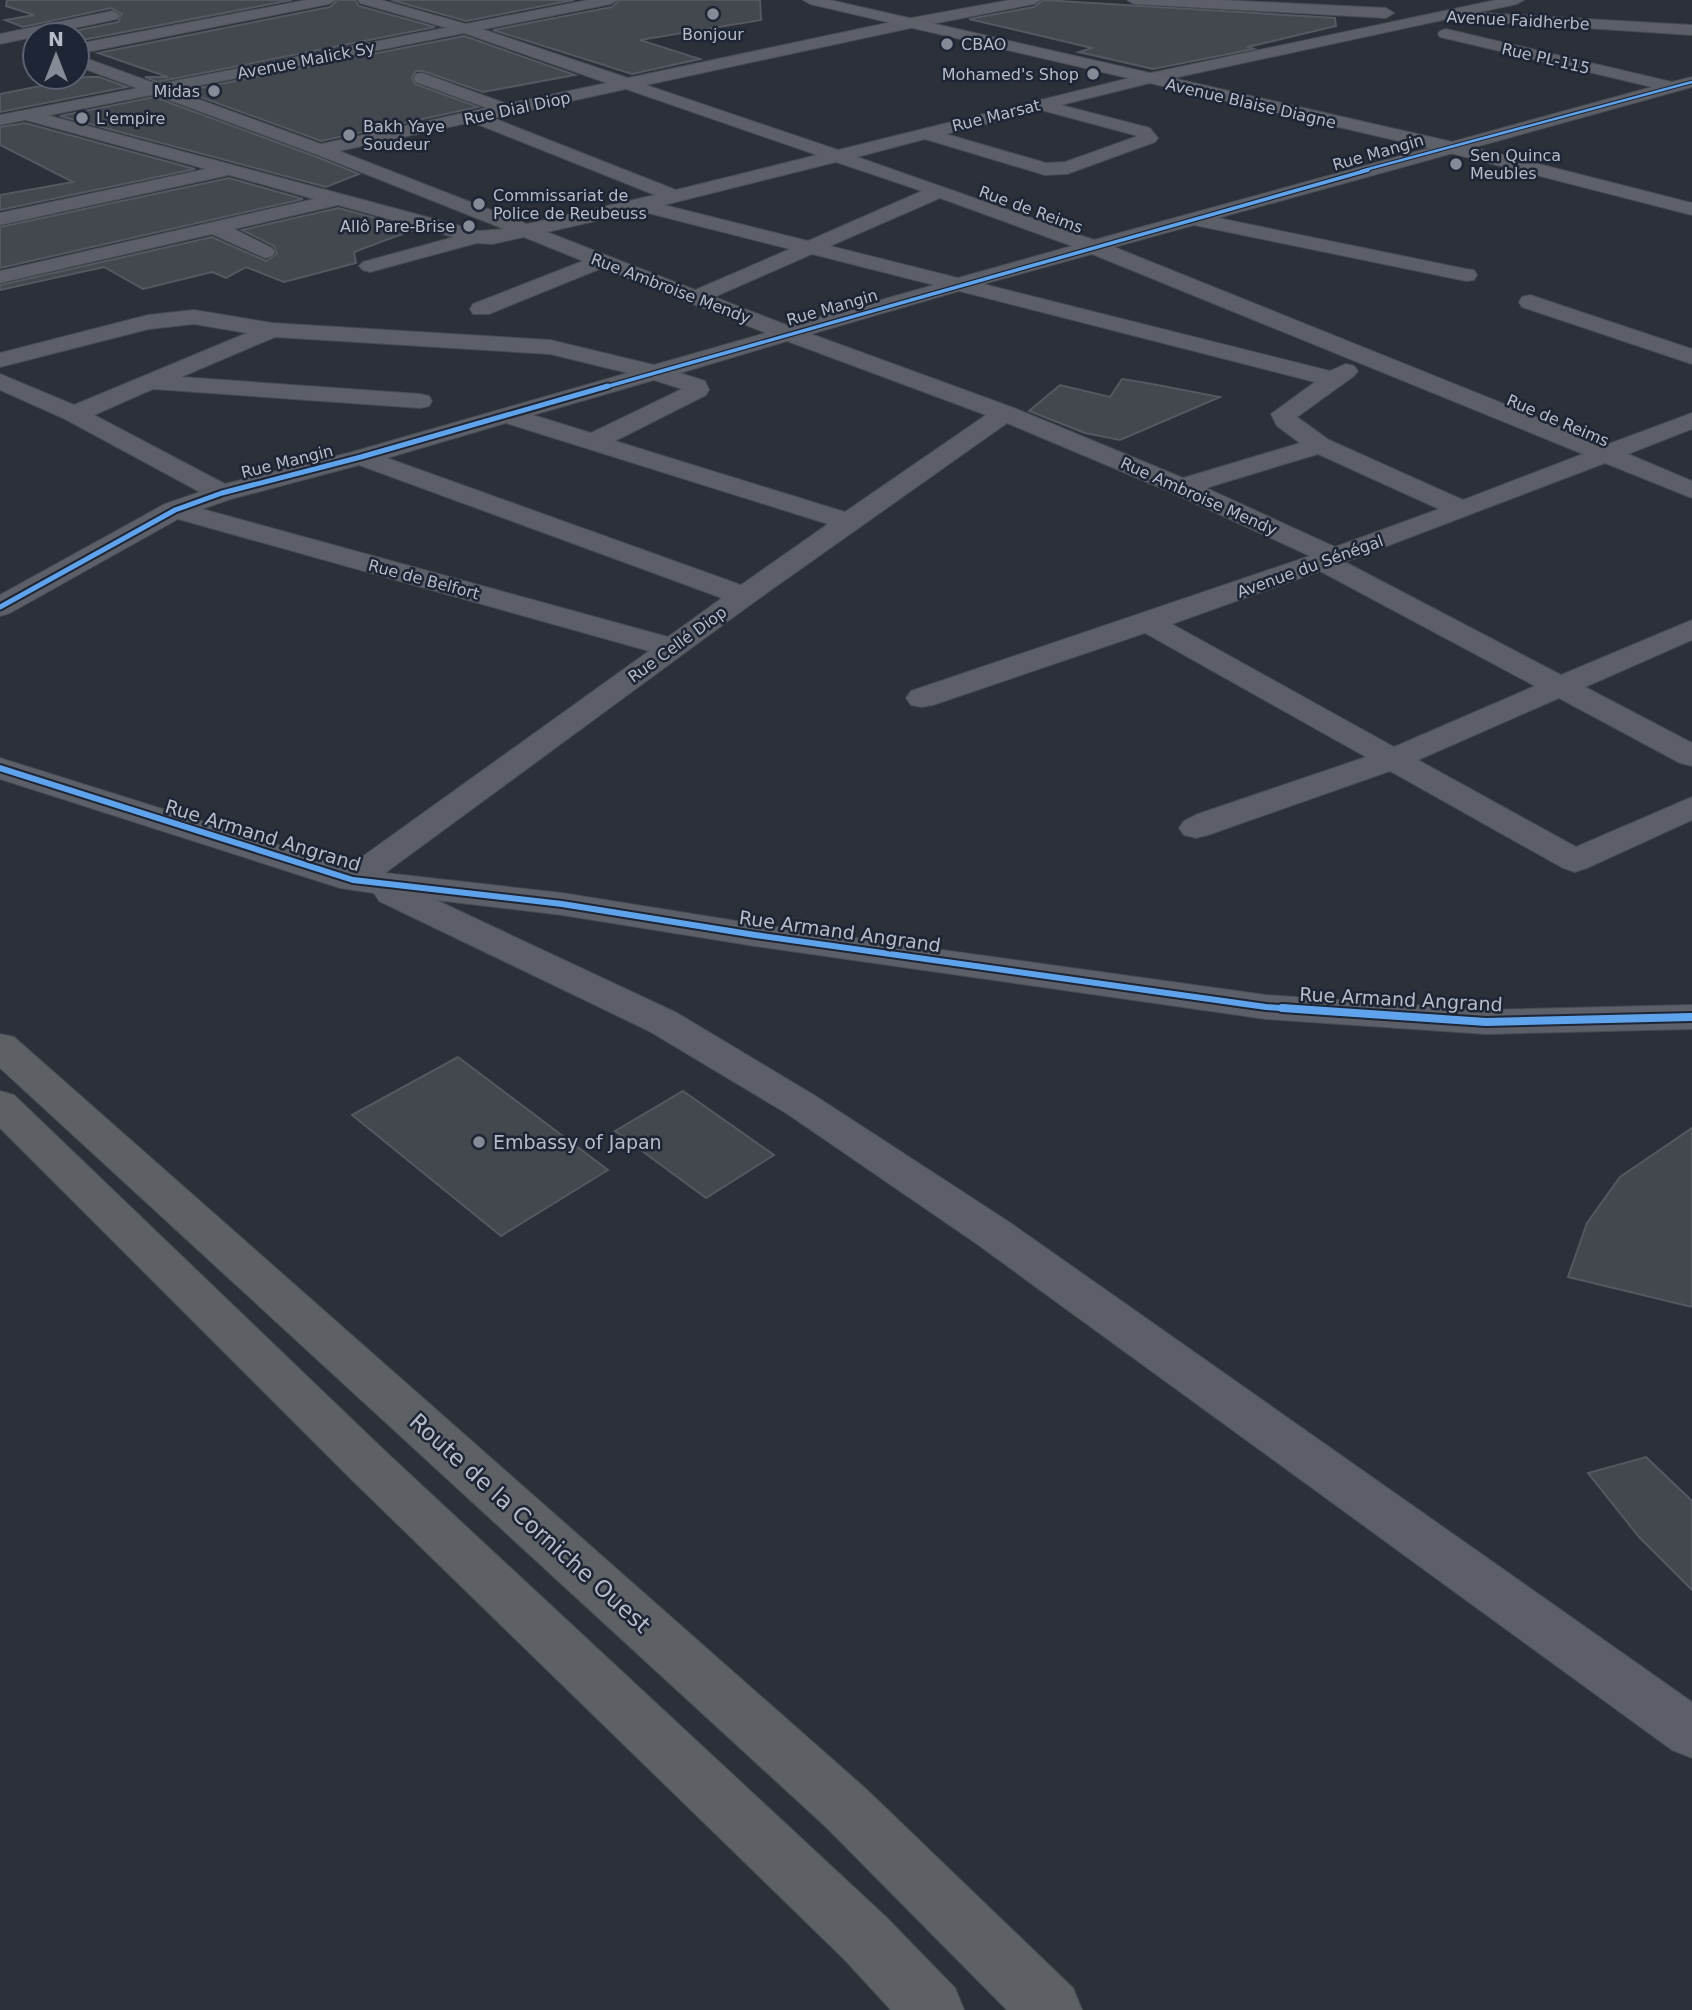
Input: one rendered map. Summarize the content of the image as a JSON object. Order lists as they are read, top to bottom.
{
  "streets": {
    "highway": ["Route de la Corniche Ouest"],
    "main road": ["Avenue Malick Sy", "Avenue Blaise Diagne"],
    "street": [
      "Avenue Faidherbe",
      "Rue PL-115",
      "Rue Dial Diop",
      "Rue Marsat",
      "Rue Mangin",
      "Rue de Reims",
      "Rue Ambroise Mendy",
      "Avenue du Sénégal",
      "Rue de Belfort",
      "Rue Cellé Diop",
      "Rue Armand Angrand"
    ]
  },
  "crossings": [
    ["Avenue Faidherbe", "Rue Marsat"],
    ["Rue PL-115", "Rue Marsat"],
    ["Rue PL-115", "Rue Mangin"],
    ["Avenue Malick Sy", "Rue de Reims"],
    ["Avenue Malick Sy", "Rue Ambroise Mendy"],
    ["Avenue Blaise Diagne", "Rue Dial Diop"],
    ["Avenue Blaise Diagne", "Rue Marsat"],
    ["Avenue Blaise Diagne", "Rue Mangin"],
    ["Rue Dial Diop", "Rue de Reims"],
    ["Rue Dial Diop", "Rue Ambroise Mendy"],
    ["Rue Marsat", "Rue de Reims"],
    ["Rue Marsat", "Rue Ambroise Mendy"],
    ["Rue Mangin", "Rue de Reims"],
    ["Rue Mangin", "Rue Ambroise Mendy"],
    ["Rue Mangin", "Rue de Belfort"],
    ["Rue de Reims", "Avenue du Sénégal"],
    ["Rue Ambroise Mendy", "Avenue du Sénégal"],
    ["Rue Ambroise Mendy", "Rue Cellé Diop"],
    ["Rue de Belfort", "Rue Cellé Diop"],
    ["Rue Cellé Diop", "Rue Armand Angrand"]
  ],
  "places": [
    "Bonjour",
    "CBAO",
    "Mohamed's Shop",
    "Midas",
    "L'empire",
    "Bakh Yaye Soudeur",
    "Sen Quinca Meubles",
    "Commissariat de Police de Reubeuss",
    "Allô Pare-Brise",
    "Embassy of Japan"
  ],
  "north": "top"
}
